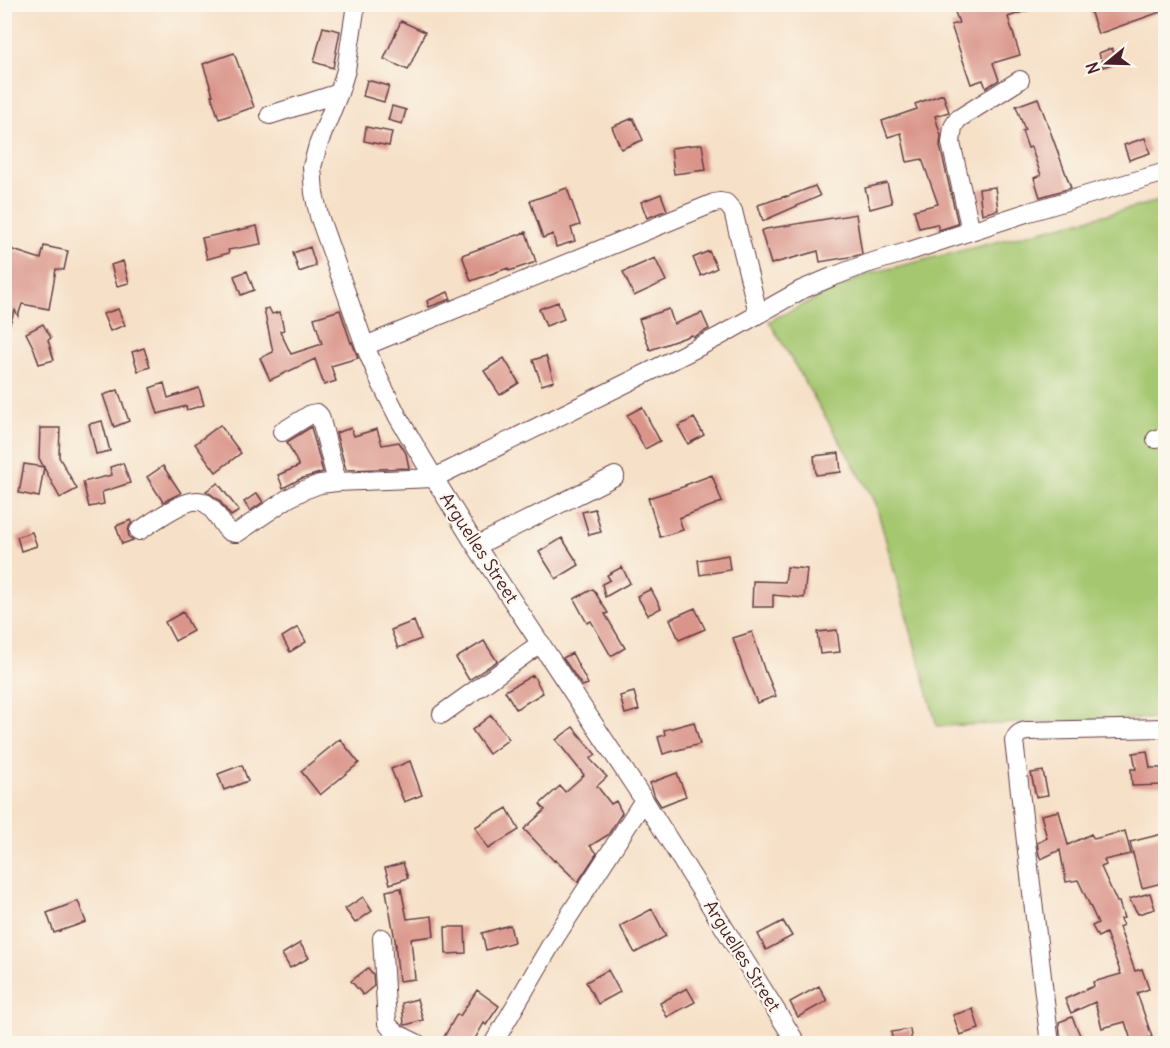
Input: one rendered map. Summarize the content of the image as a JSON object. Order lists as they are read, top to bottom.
{
  "streets": {
    "street": ["Arguelles Street"]
  },
  "north": "left"
}
